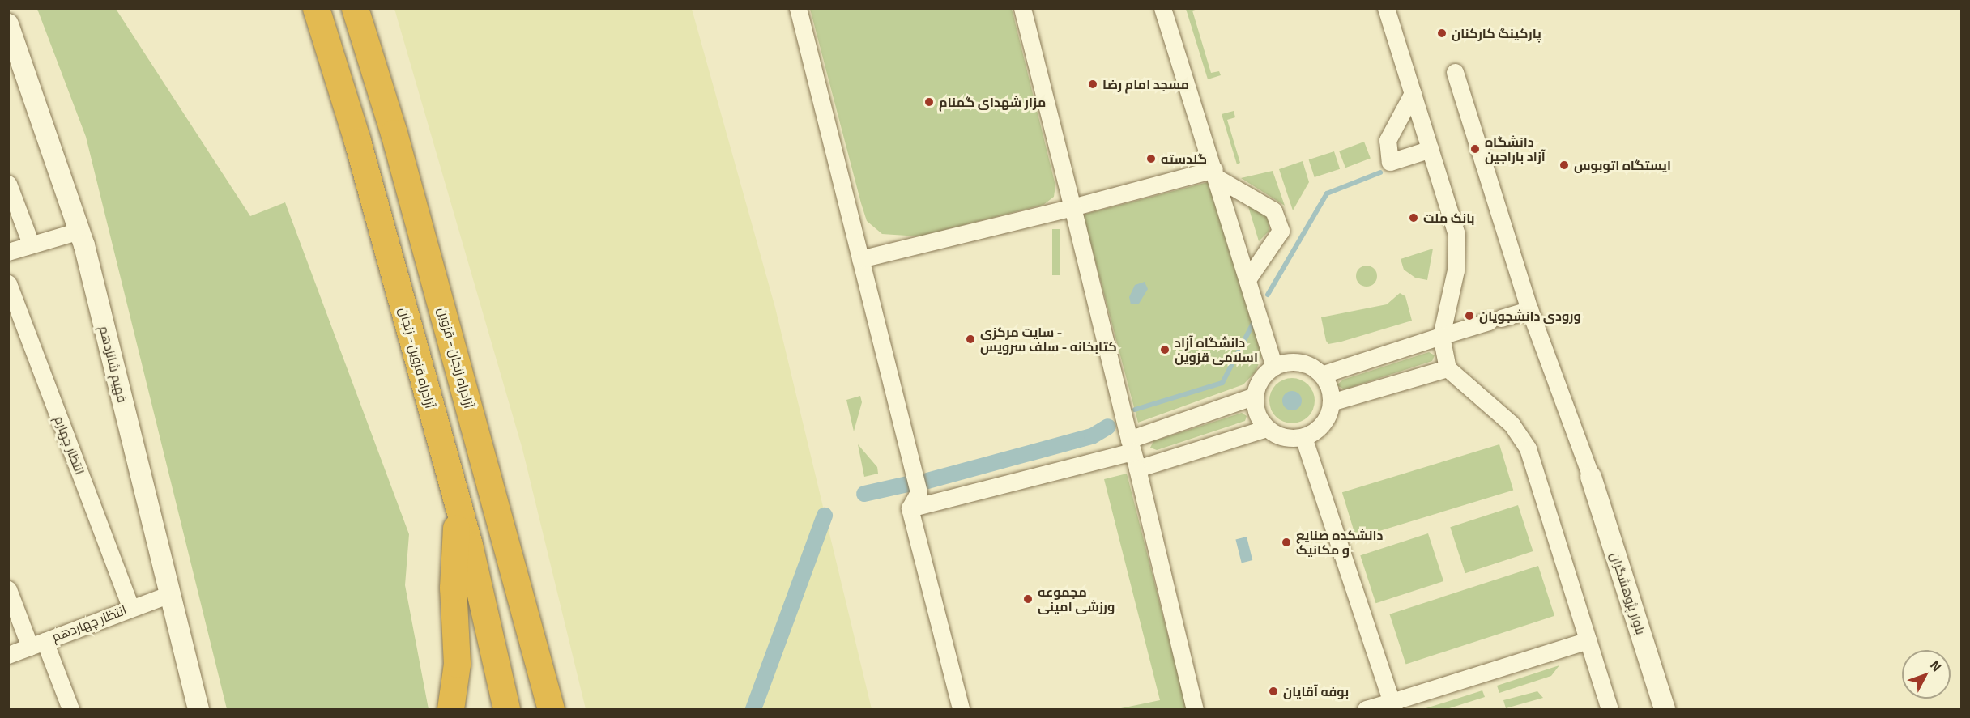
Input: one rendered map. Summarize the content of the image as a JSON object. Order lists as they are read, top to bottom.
{
  "streets": {
    "highway": ["آزادراه قزوین - زنجان", "آزادراه زنجان - قزوین"],
    "street": [
      "فهیم شانزدهم",
      "انتظار چهارم",
      "بلوار پژوهشگران",
      "انتظار چهاردهم"
    ]
  },
  "crossings": [
    ["فهیم شانزدهم", "انتظار چهاردهم"],
    ["انتظار چهارم", "انتظار چهاردهم"]
  ],
  "places": [
    "پارکینگ کارکنان",
    "مسجد امام رضا",
    "مزار شهدای گمنام",
    "دانشگاه آزاد باراجین",
    "گلدسته",
    "ایستگاه اتوبوس",
    "بانک ملت",
    "ورودی دانشجویان",
    "سایت مرکزی - کتابخانه - سلف سرویس",
    "دانشگاه آزاد اسلامی قزوین",
    "دانشکده صنایع و مکانیک",
    "مجموعه ورزشی امینی",
    "بوفه آقایان"
  ],
  "north": "top right"
}
